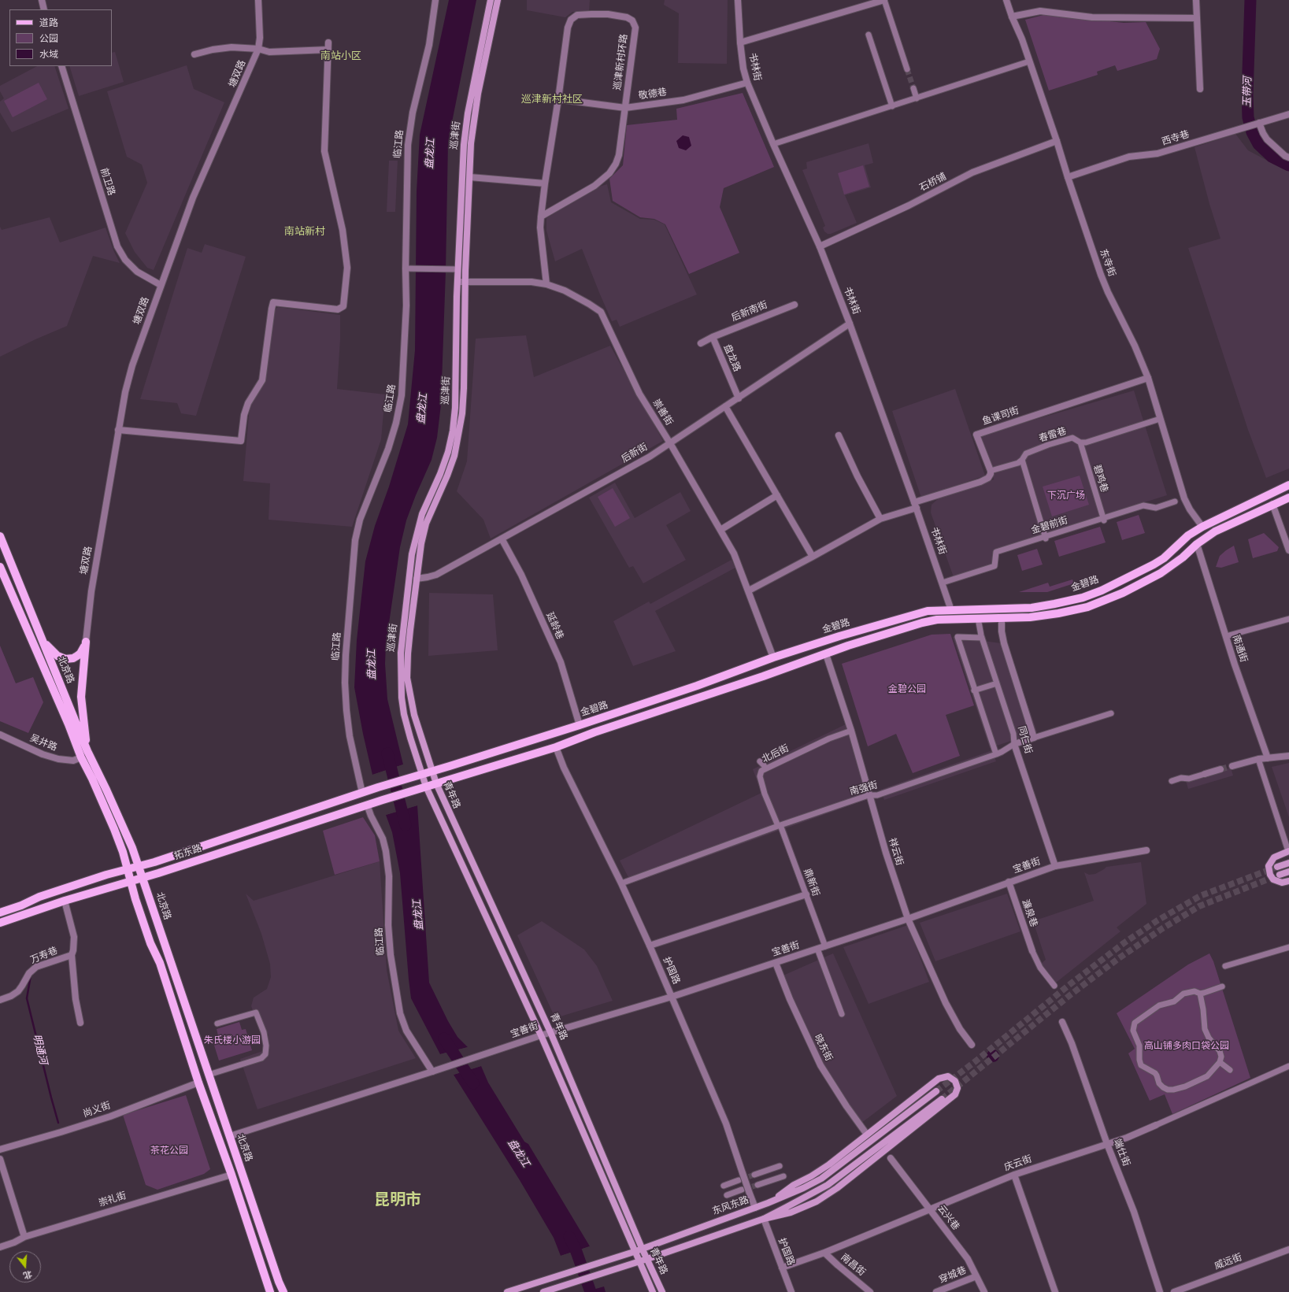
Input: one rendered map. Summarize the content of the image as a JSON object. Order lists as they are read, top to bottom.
{
  "streets": {
    "main road": [
      "巡津街",
      "金碧路",
      "北京路",
      "青年路",
      "拓东路",
      "东风东路"
    ],
    "street": [
      "巡津新村环路",
      "书林街",
      "塘双路",
      "敬德巷",
      "西寺巷",
      "临江路",
      "前卫路",
      "石桥铺",
      "东寺街",
      "后新南街",
      "盘龙路",
      "崇善街",
      "鱼课司街",
      "春雷巷",
      "后新街",
      "碧鸡巷",
      "金碧前街",
      "延龄巷",
      "南通街",
      "同仁街",
      "吴井路",
      "北后街",
      "南强街",
      "祥云街",
      "宝善街",
      "鼎新街",
      "濂泉巷",
      "万寿巷",
      "护国路",
      "晓东街",
      "尚义街",
      "端仕街",
      "庆云街",
      "崇礼街",
      "云兴巷",
      "威远街",
      "南昌街",
      "穿城巷"
    ]
  },
  "crossings": [
    ["巡津新村环路", "敬德巷"],
    ["书林街", "敬德巷"],
    ["书林街", "石桥铺"],
    ["书林街", "后新街"],
    ["书林街", "金碧前街"],
    ["书林街", "金碧路"],
    ["塘双路", "前卫路"],
    ["巡津街", "崇善街"],
    ["巡津街", "后新街"],
    ["巡津街", "金碧路"],
    ["巡津街", "青年路"],
    ["西寺巷", "东寺街"],
    ["临江路", "拓东路"],
    ["临江路", "宝善街"],
    ["石桥铺", "东寺街"],
    ["东寺街", "鱼课司街"],
    ["东寺街", "春雷巷"],
    ["东寺街", "金碧路"],
    ["后新南街", "盘龙路"],
    ["盘龙路", "后新街"],
    ["崇善街", "后新街"],
    ["崇善街", "金碧路"],
    ["鱼课司街", "春雷巷"],
    ["春雷巷", "碧鸡巷"],
    ["后新街", "延龄巷"],
    ["碧鸡巷", "金碧前街"],
    ["金碧路", "延龄巷"],
    ["金碧路", "青年路"],
    ["金碧路", "拓东路"],
    ["北京路", "吴井路"],
    ["北京路", "拓东路"],
    ["北京路", "宝善街"],
    ["北京路", "尚义街"],
    ["北京路", "崇礼街"],
    ["同仁街", "南强街"],
    ["同仁街", "宝善街"],
    ["北后街", "南强街"],
    ["北后街", "祥云街"],
    ["北后街", "鼎新街"],
    ["南强街", "祥云街"],
    ["南强街", "鼎新街"],
    ["南强街", "护国路"],
    ["青年路", "拓东路"],
    ["青年路", "宝善街"],
    ["青年路", "东风东路"],
    ["祥云街", "宝善街"],
    ["拓东路", "万寿巷"],
    ["宝善街", "鼎新街"],
    ["宝善街", "濂泉巷"],
    ["宝善街", "护国路"],
    ["宝善街", "晓东街"],
    ["护国路", "庆云街"],
    ["护国路", "东风东路"],
    ["端仕街", "庆云街"],
    ["庆云街", "云兴巷"],
    ["庆云街", "南昌街"],
    ["云兴巷", "穿城巷"]
  ],
  "districts": [
    "南站小区",
    "巡津新村社区",
    "南站新村",
    "昆明市"
  ],
  "water": ["玉带河", "盘龙江", "明通河"],
  "parks": [
    "下沉广场",
    "金碧公园",
    "朱氏楼小游园",
    "高山铺多肉口袋公园",
    "茶花公园"
  ],
  "legend": ["道路", "公园", "水域"],
  "north": "bottom"
}
